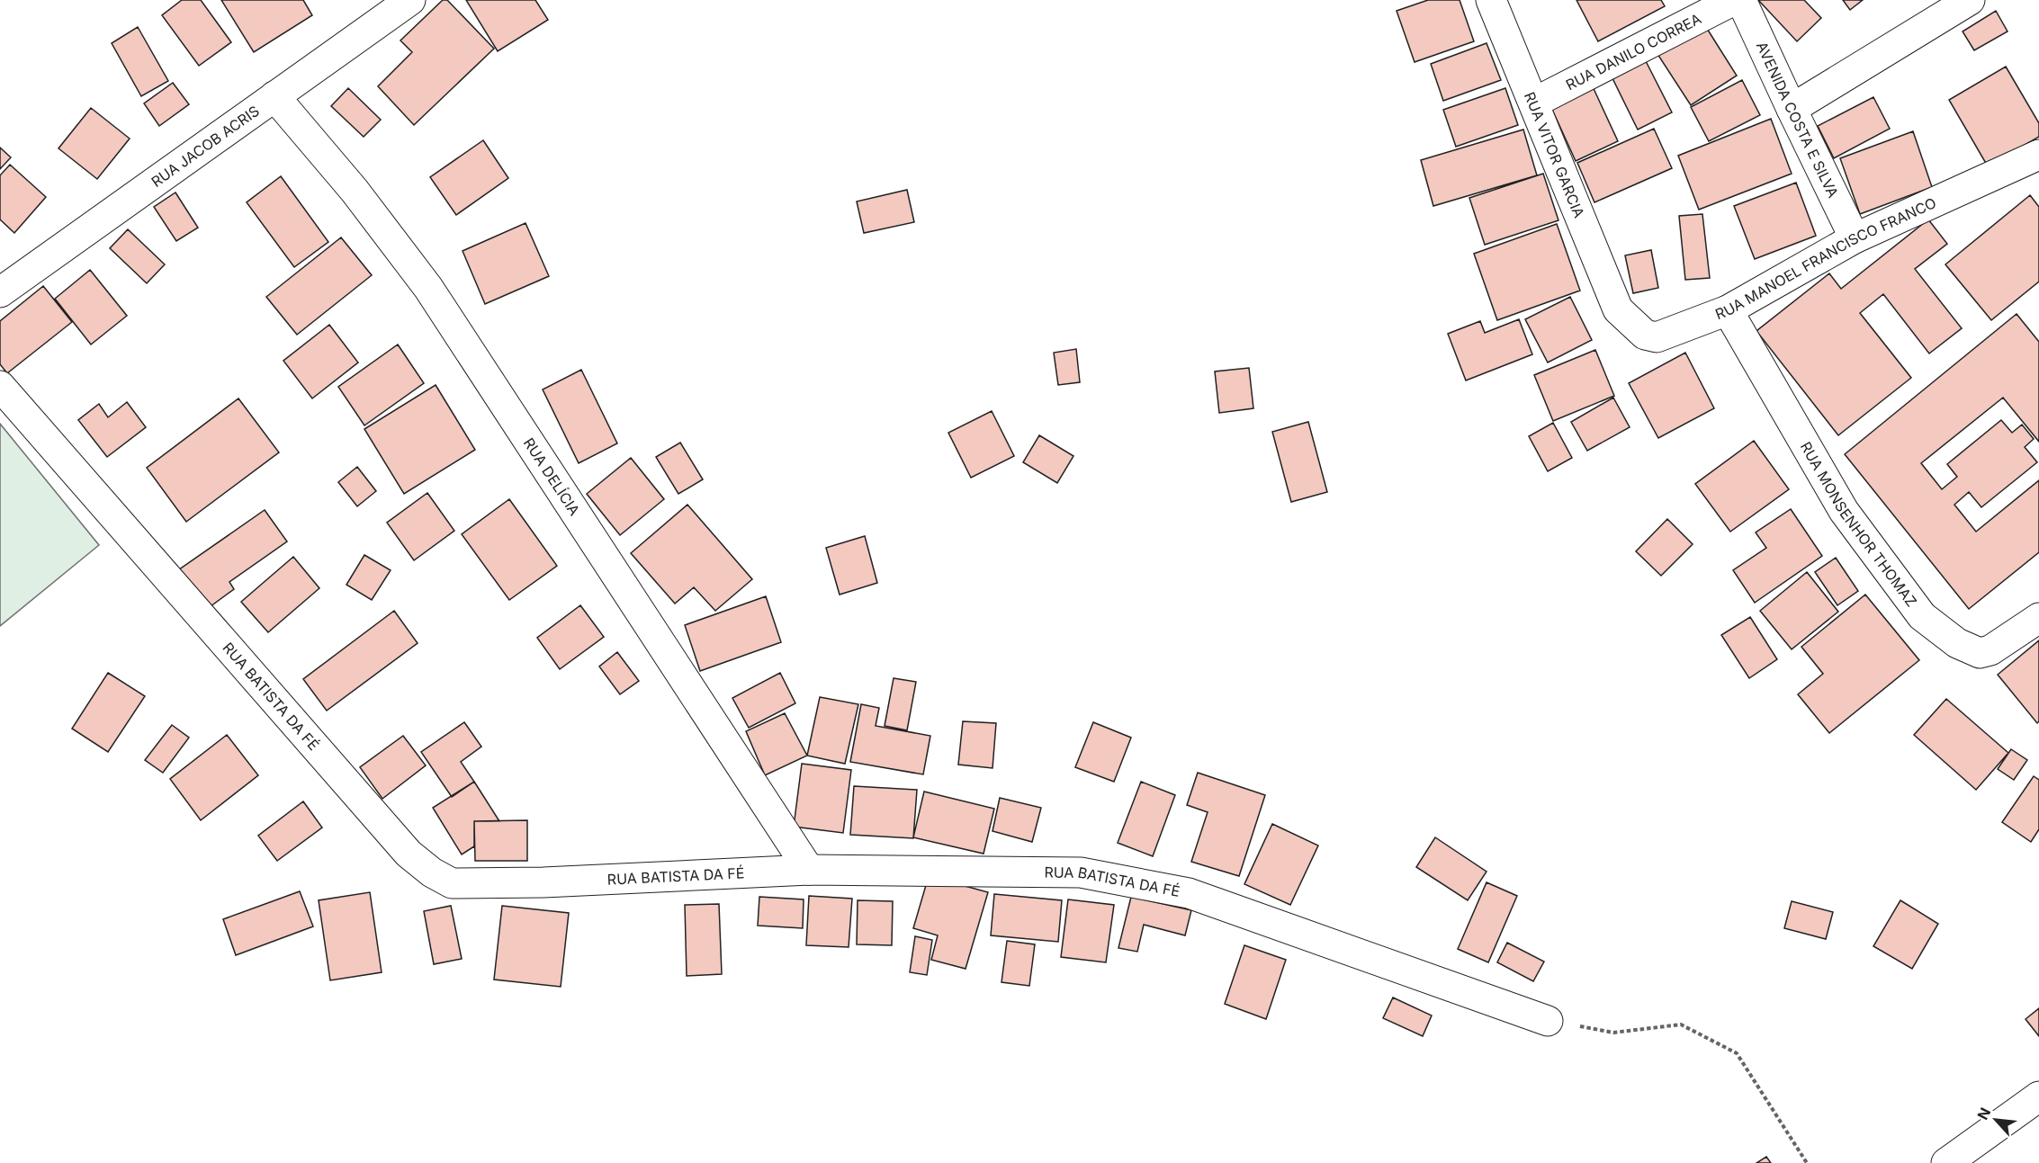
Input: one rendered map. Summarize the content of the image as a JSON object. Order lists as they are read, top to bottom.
{
  "streets": {
    "street": [
      "RUA DANILO CORREA",
      "AVENIDA COSTA E SILVA",
      "RUA JACOB ACRIS",
      "RUA VITOR GARCIA",
      "RUA MANOEL FRANCISCO FRANCO",
      "RUA DELÍCIA",
      "RUA MONSENHOR THOMAZ",
      "RUA BATISTA DA FÉ"
    ]
  },
  "crossings": [
    ["RUA DANILO CORREA", "RUA VITOR GARCIA"],
    ["AVENIDA COSTA E SILVA", "RUA MANOEL FRANCISCO FRANCO"],
    ["RUA JACOB ACRIS", "RUA DELÍCIA"],
    ["RUA VITOR GARCIA", "RUA MANOEL FRANCISCO FRANCO"],
    ["RUA MANOEL FRANCISCO FRANCO", "RUA MONSENHOR THOMAZ"],
    ["RUA DELÍCIA", "RUA BATISTA DA FÉ"]
  ],
  "north": "top left"
}
